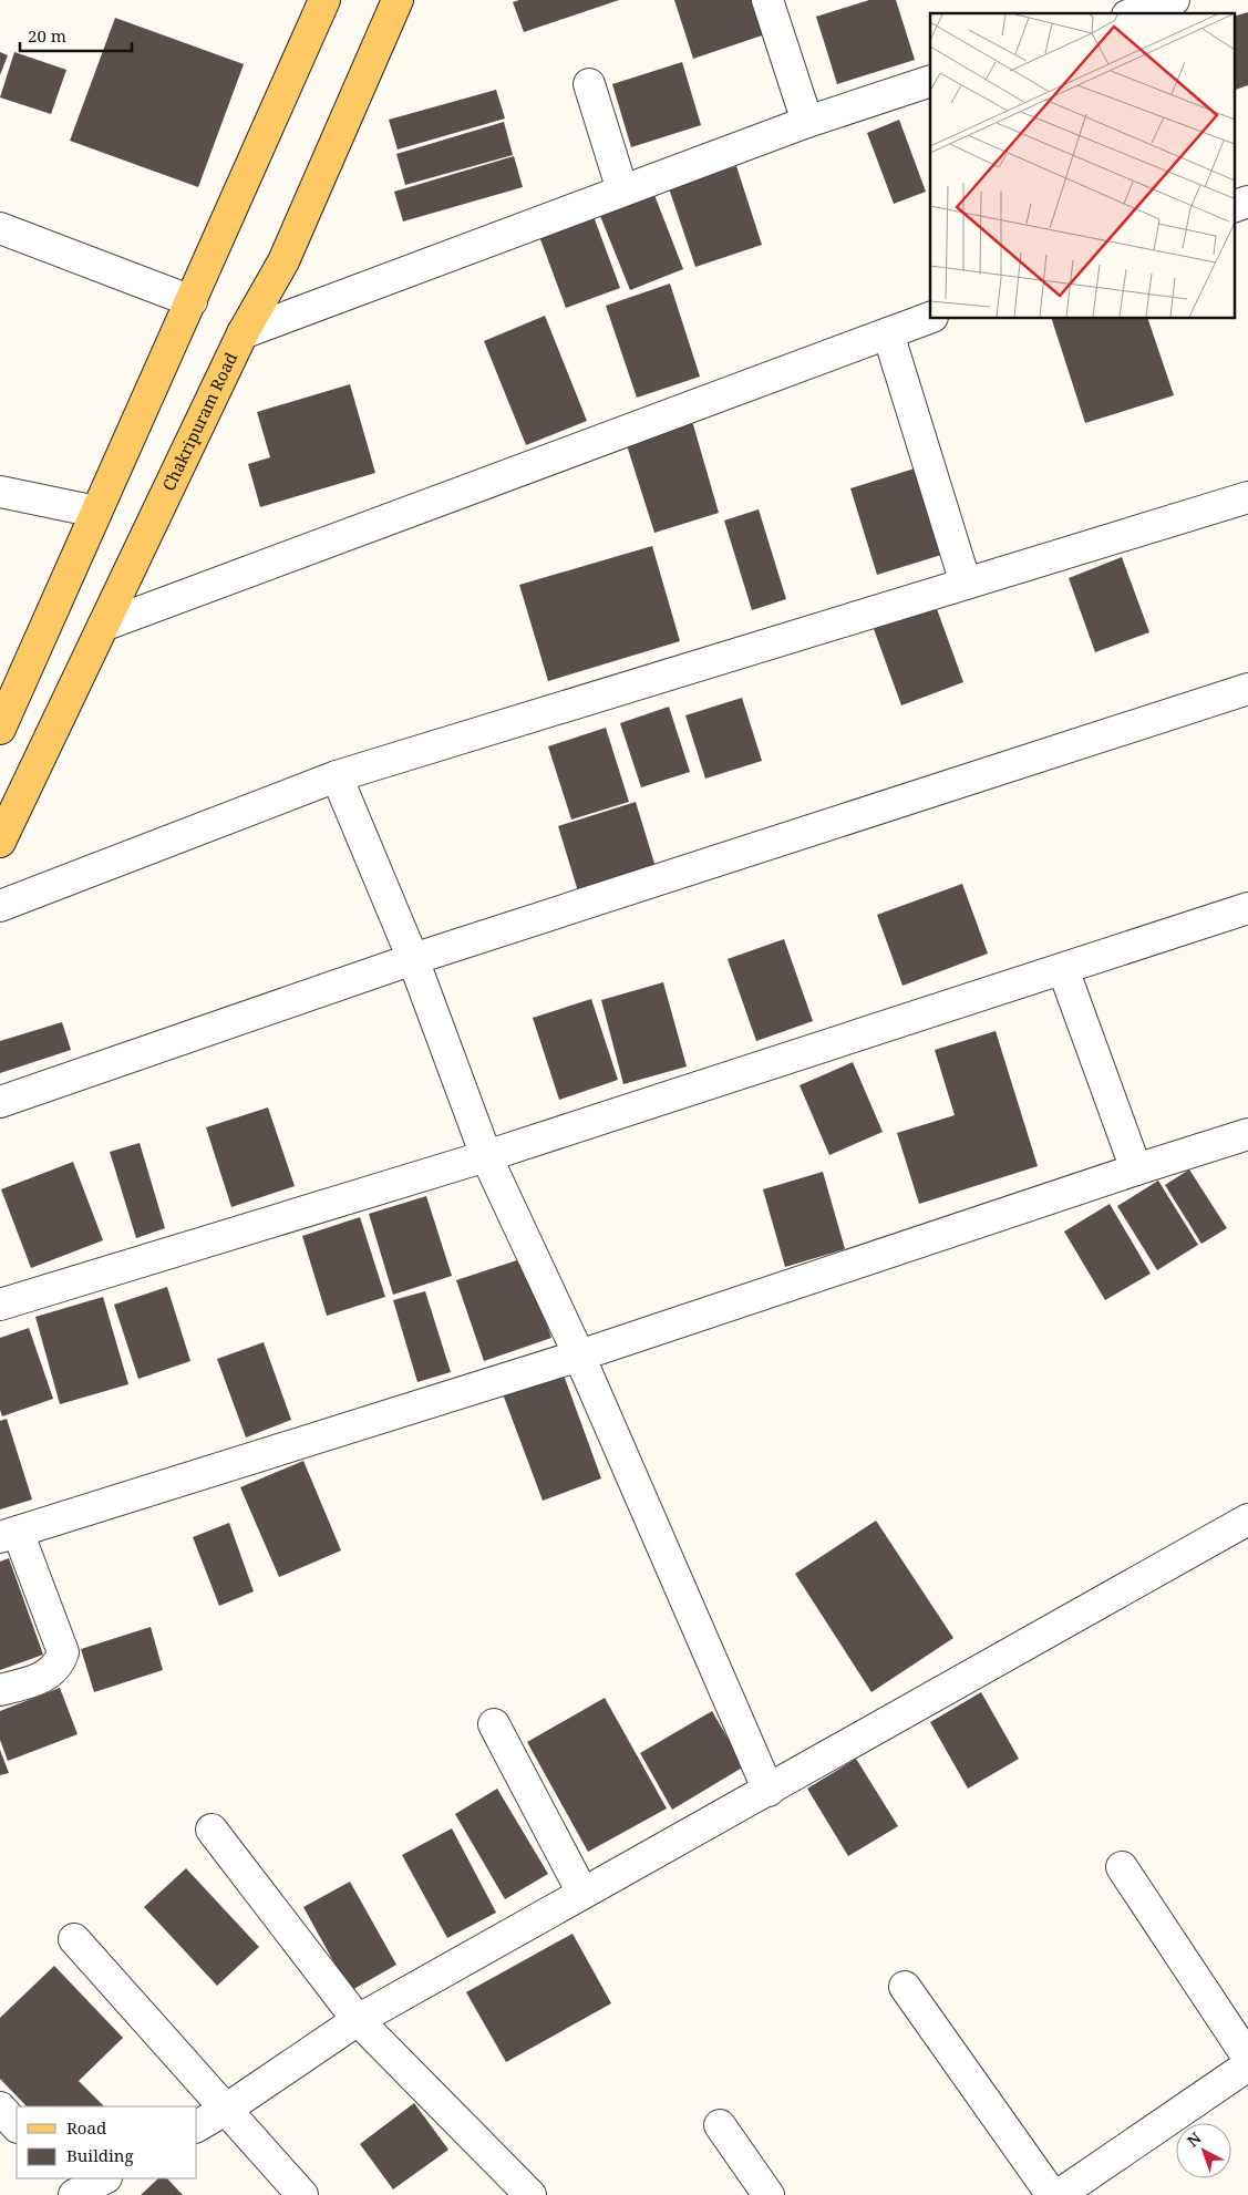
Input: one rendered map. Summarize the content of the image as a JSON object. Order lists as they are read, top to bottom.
{
  "streets": {
    "main road": ["Chakripuram Road"]
  },
  "legend": ["Road", "Building"],
  "scale_bar": "20 m",
  "north": "top left"
}
